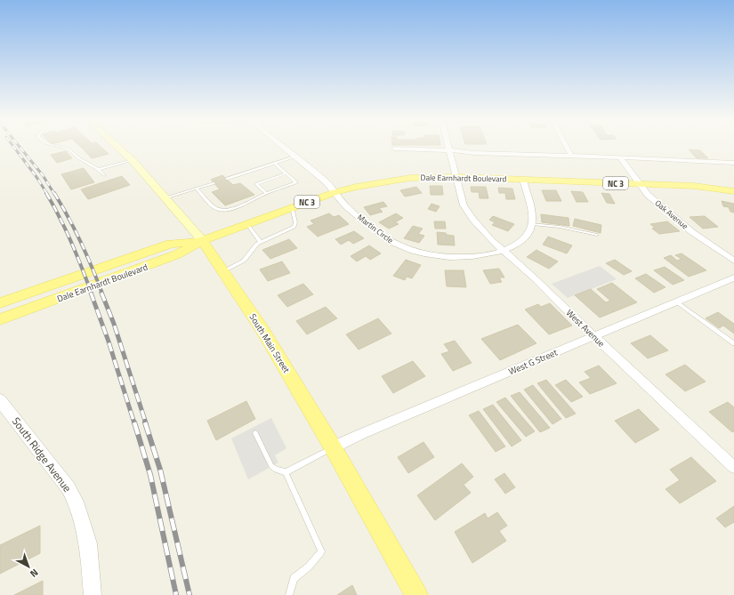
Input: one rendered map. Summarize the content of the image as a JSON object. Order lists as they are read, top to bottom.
{
  "streets": {
    "main road": ["Dale Earnhardt Boulevard", "NC 3", "South Main Street"],
    "street": [
      "Oak Avenue",
      "Martin Circle",
      "West Avenue",
      "West G Street",
      "South Ridge Avenue"
    ]
  },
  "crossings": [
    ["Dale Earnhardt Boulevard", "Oak Avenue"],
    ["Dale Earnhardt Boulevard", "Martin Circle"],
    ["Dale Earnhardt Boulevard", "West Avenue"],
    ["Dale Earnhardt Boulevard", "South Main Street"],
    ["Martin Circle", "West Avenue"],
    ["West Avenue", "West G Street"],
    ["South Main Street", "West G Street"]
  ],
  "north": "bottom right"
}
